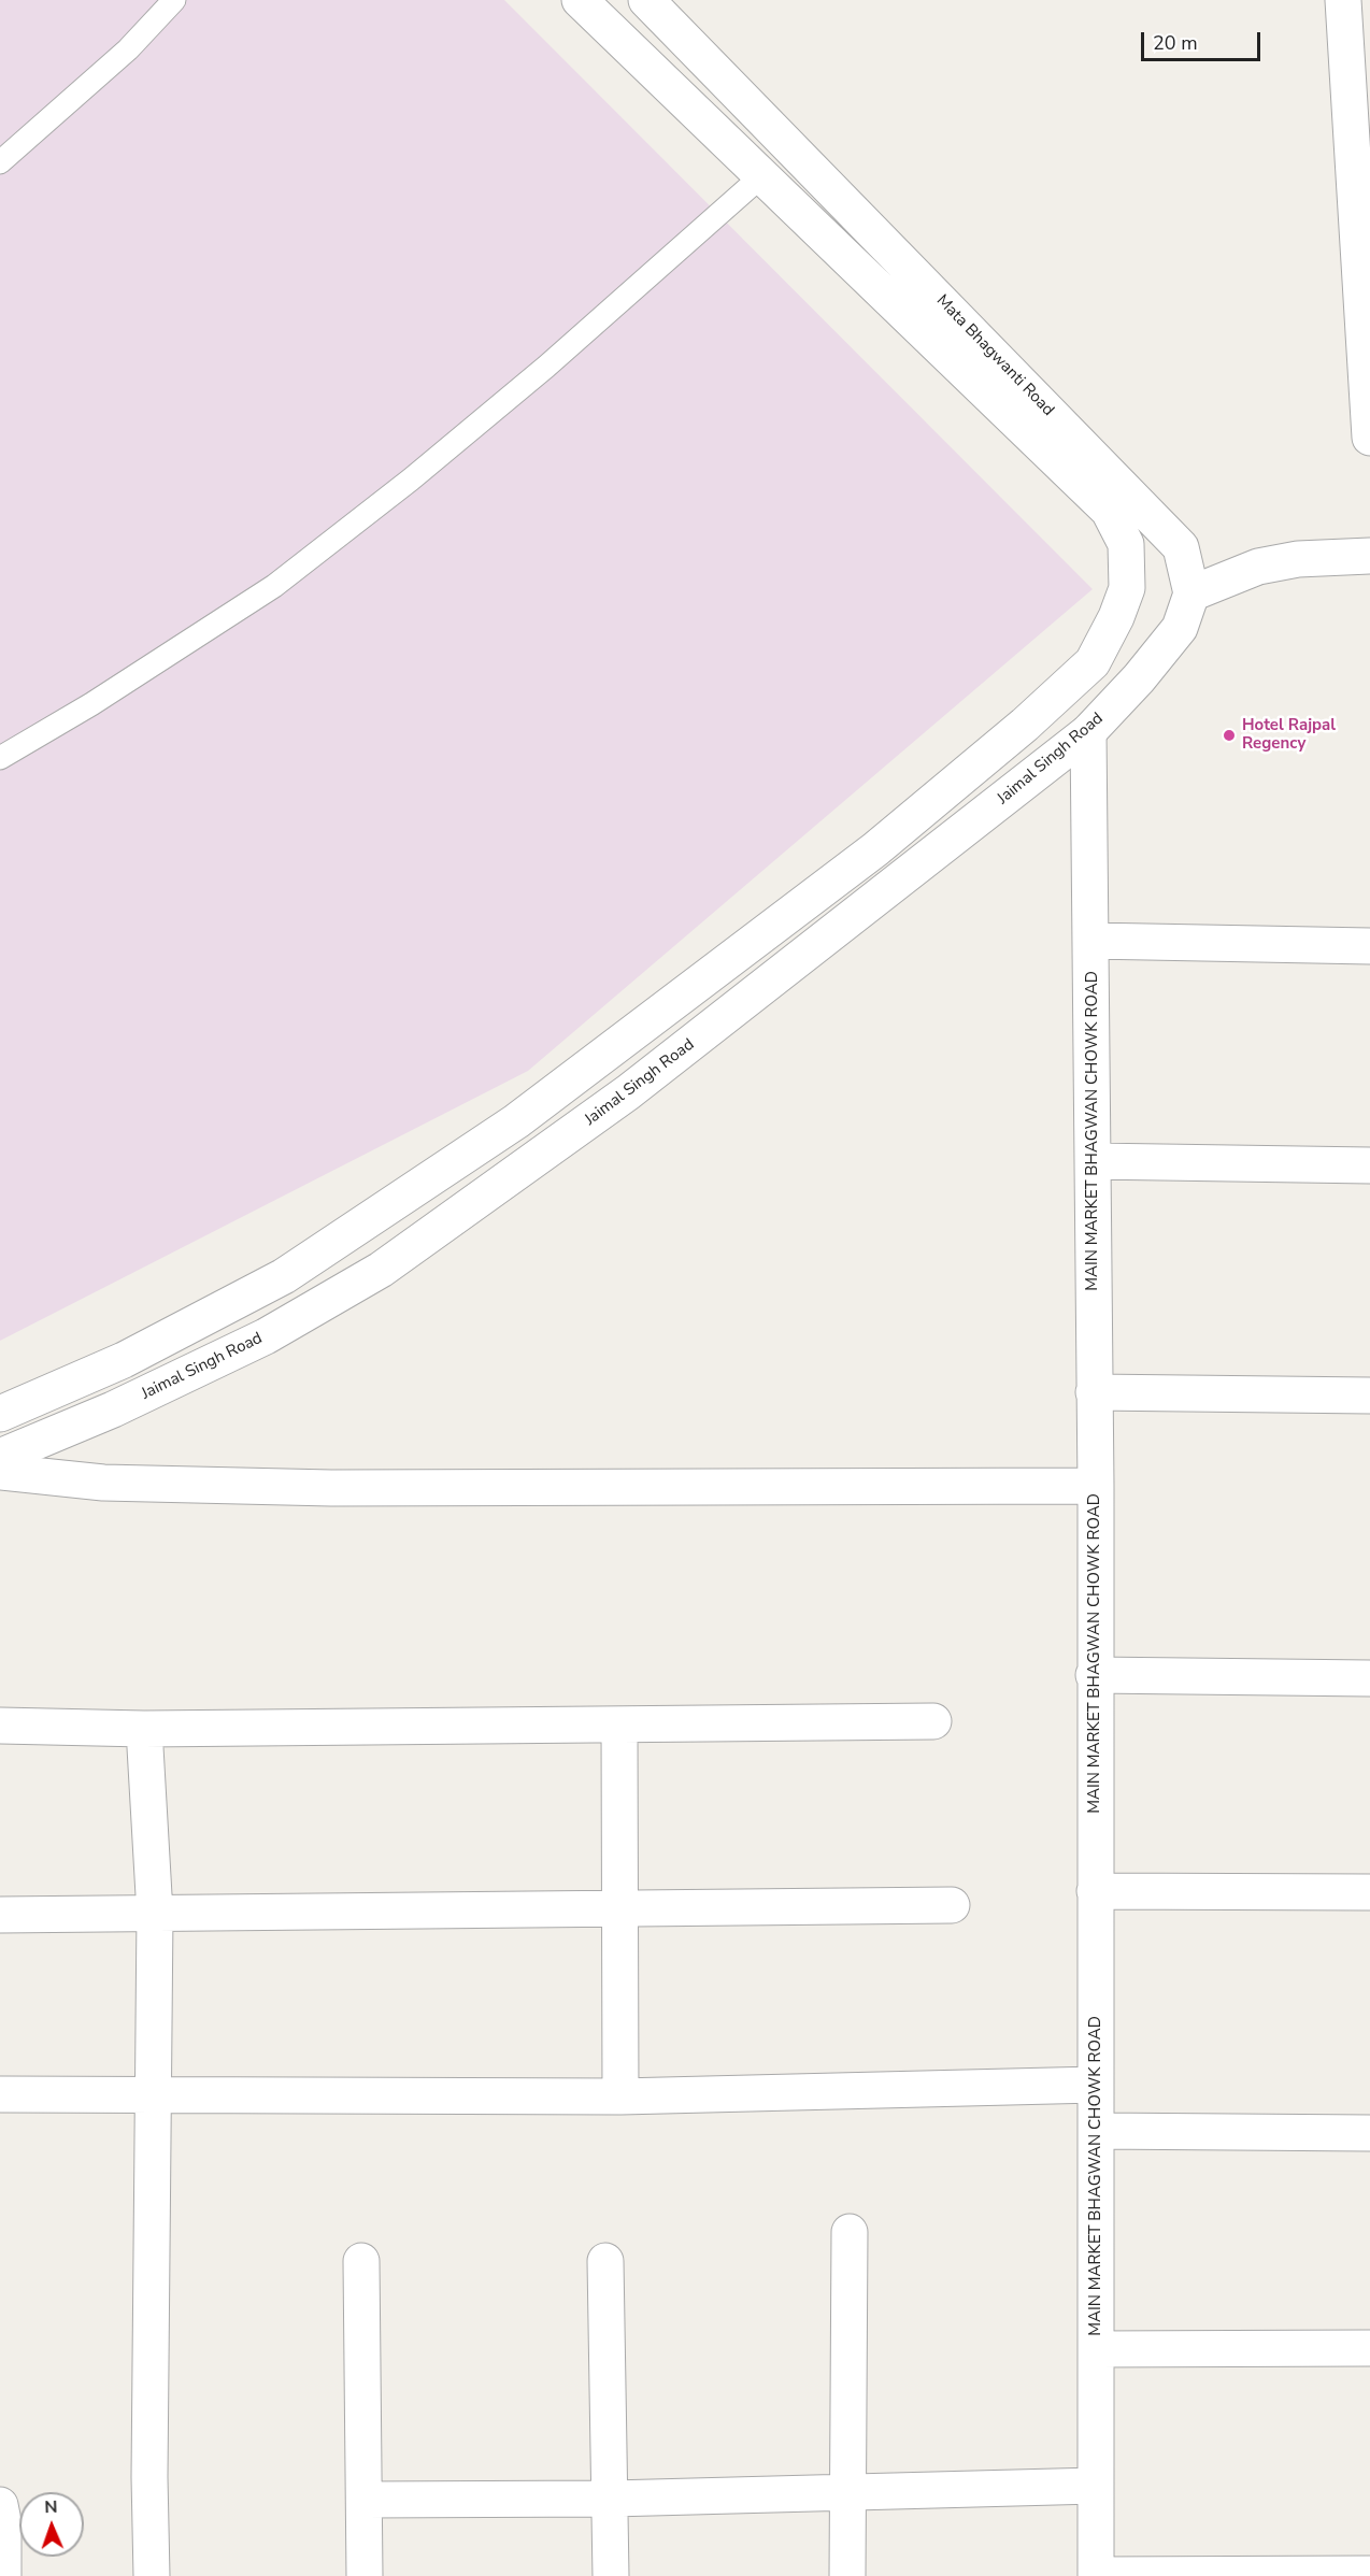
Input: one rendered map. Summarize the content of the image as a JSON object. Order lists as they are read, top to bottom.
{
  "streets": {
    "street": ["Mata Bhagwanti Road", "Jaimal Singh Road", "MAIN MARKET BHAGWAN CHOWK ROAD"]
  },
  "crossings": [
    ["Mata Bhagwanti Road", "Jaimal Singh Road"],
    ["Jaimal Singh Road", "MAIN MARKET BHAGWAN CHOWK ROAD"]
  ],
  "places": ["Hotel Rajpal Regency"],
  "scale_bar": "20 m",
  "north": "top"
}
